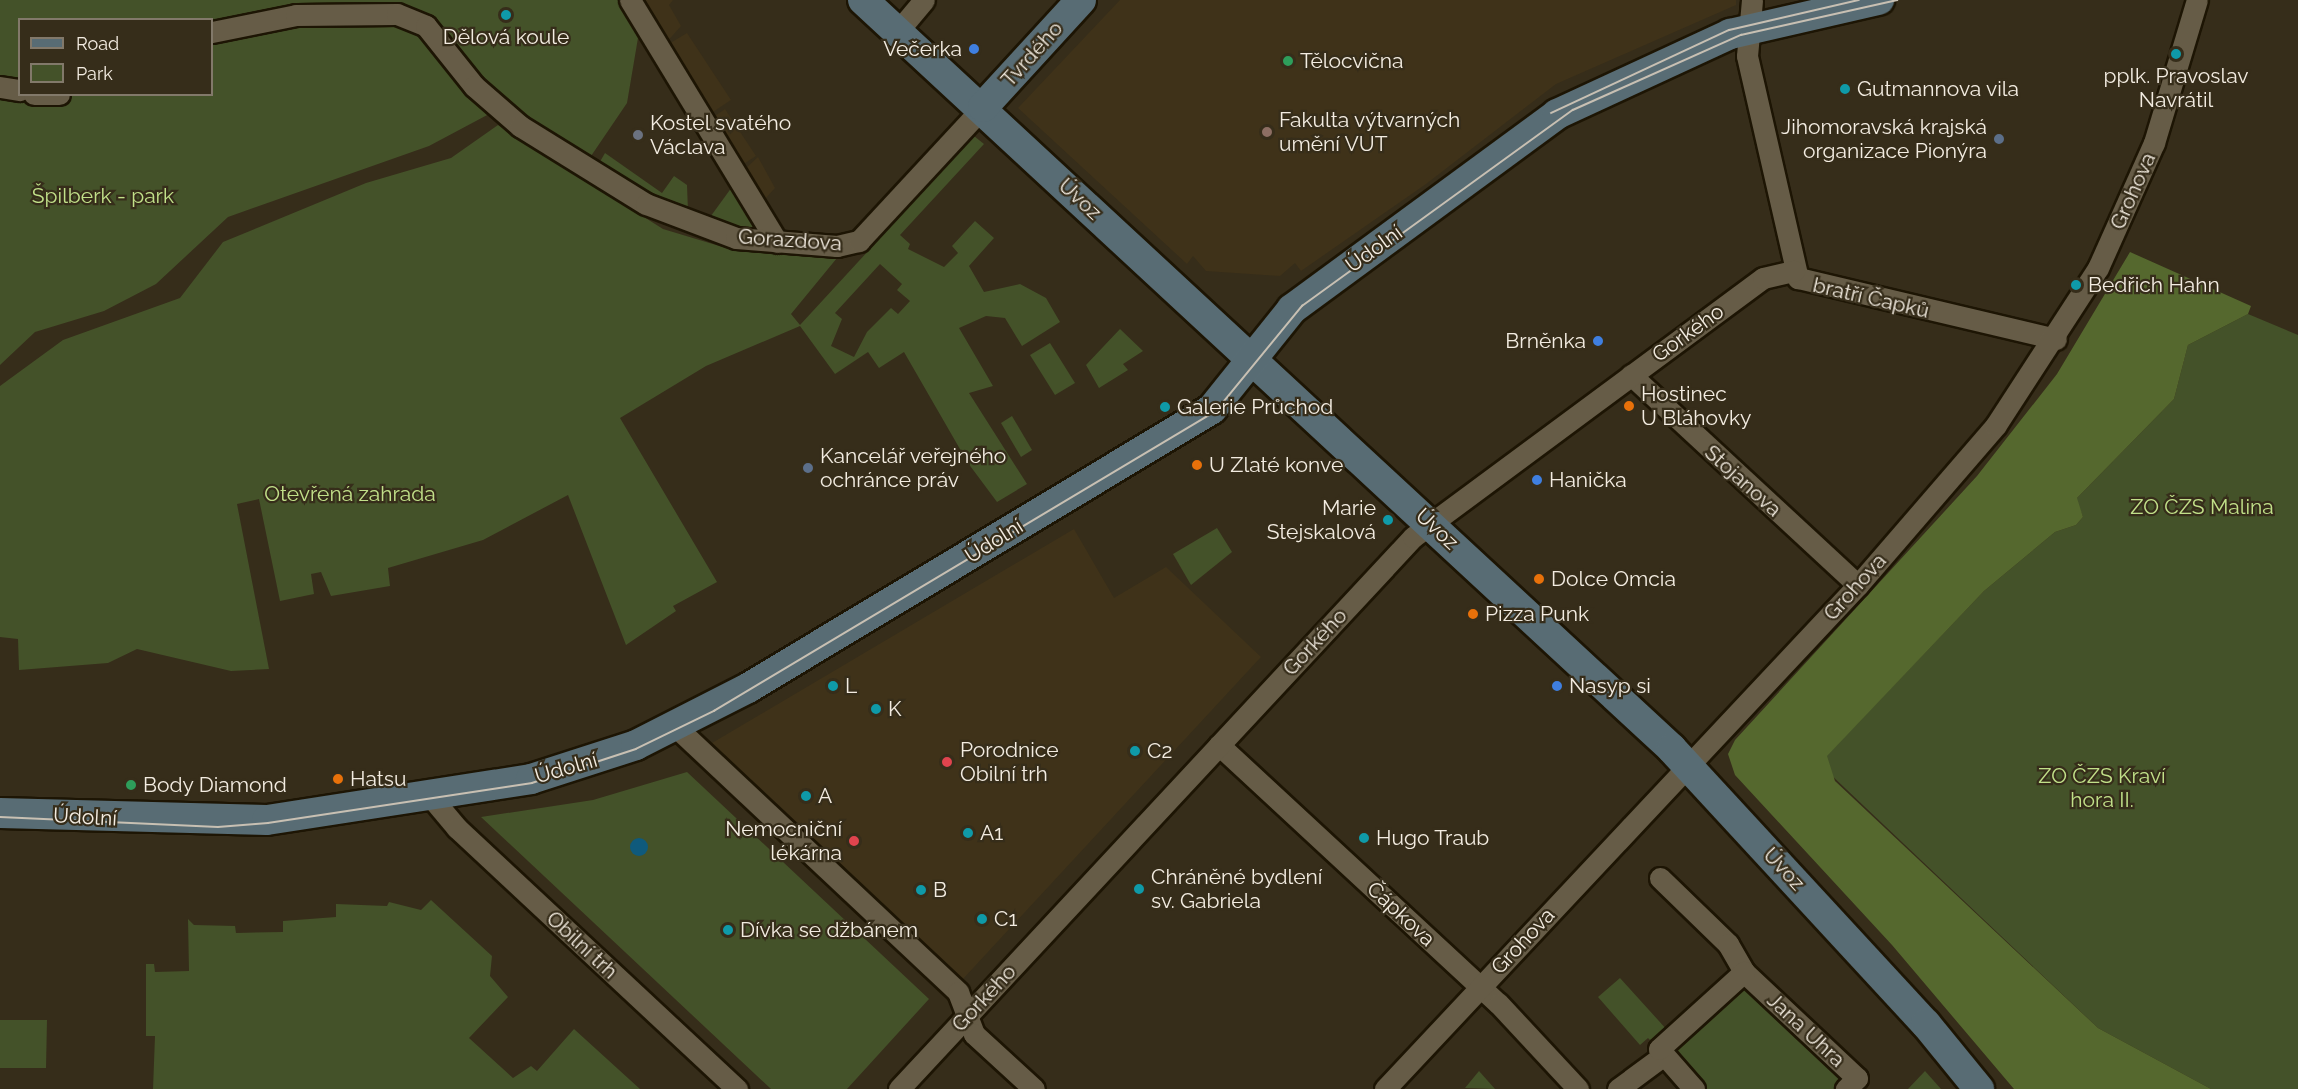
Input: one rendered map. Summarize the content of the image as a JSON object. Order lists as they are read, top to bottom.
{
  "streets": {
    "street": [
      "Tvrdého",
      "Grohova",
      "Úvoz",
      "Gorazdova",
      "Údolní",
      "bratří Čapků",
      "Gorkého",
      "Stojanova",
      "Čápkova",
      "Obilní trh",
      "Jana Uhra"
    ]
  },
  "crossings": [
    ["Tvrdého", "Úvoz"],
    ["Tvrdého", "Gorazdova"],
    ["Grohova", "Úvoz"],
    ["Grohova", "bratří Čapků"],
    ["Grohova", "Stojanova"],
    ["Grohova", "Čápkova"],
    ["Úvoz", "Gorazdova"],
    ["Úvoz", "Údolní"],
    ["Úvoz", "Gorkého"],
    ["Údolní", "bratří Čapků"],
    ["Údolní", "Obilní trh"],
    ["bratří Čapků", "Gorkého"],
    ["Gorkého", "Stojanova"],
    ["Gorkého", "Čápkova"]
  ],
  "parks": [
    "Špilberk - park",
    "Otevřená zahrada",
    "ZO ČZS Malina",
    "ZO ČZS Kraví hora II."
  ],
  "places": [
    "Dělová koule",
    "Večerka",
    "pplk. Pravoslav Navrátil",
    "Tělocvična",
    "Gutmannova vila",
    "Fakulta výtvarných umění VUT",
    "Kostel svatého Václava",
    "Jihomoravská krajská organizace Pionýra",
    "Bedřich Hahn",
    "Brněnka",
    "Hostinec U Bláhovky",
    "Galerie Průchod",
    "U Zlaté konve",
    "Kancelář veřejného ochránce práv",
    "Hanička",
    "Marie Stejskalová",
    "Dolce Omcia",
    "Pizza Punk",
    "L",
    "Nasyp si",
    "K",
    "C2",
    "Porodnice Obilní trh",
    "Hatsu",
    "Body Diamond",
    "A",
    "A1",
    "Hugo Traub",
    "Nemocniční lékárna",
    "Chráněné bydlení sv. Gabriela",
    "B",
    "C1",
    "Dívka se džbánem"
  ],
  "legend": ["Road", "Park"]
}
